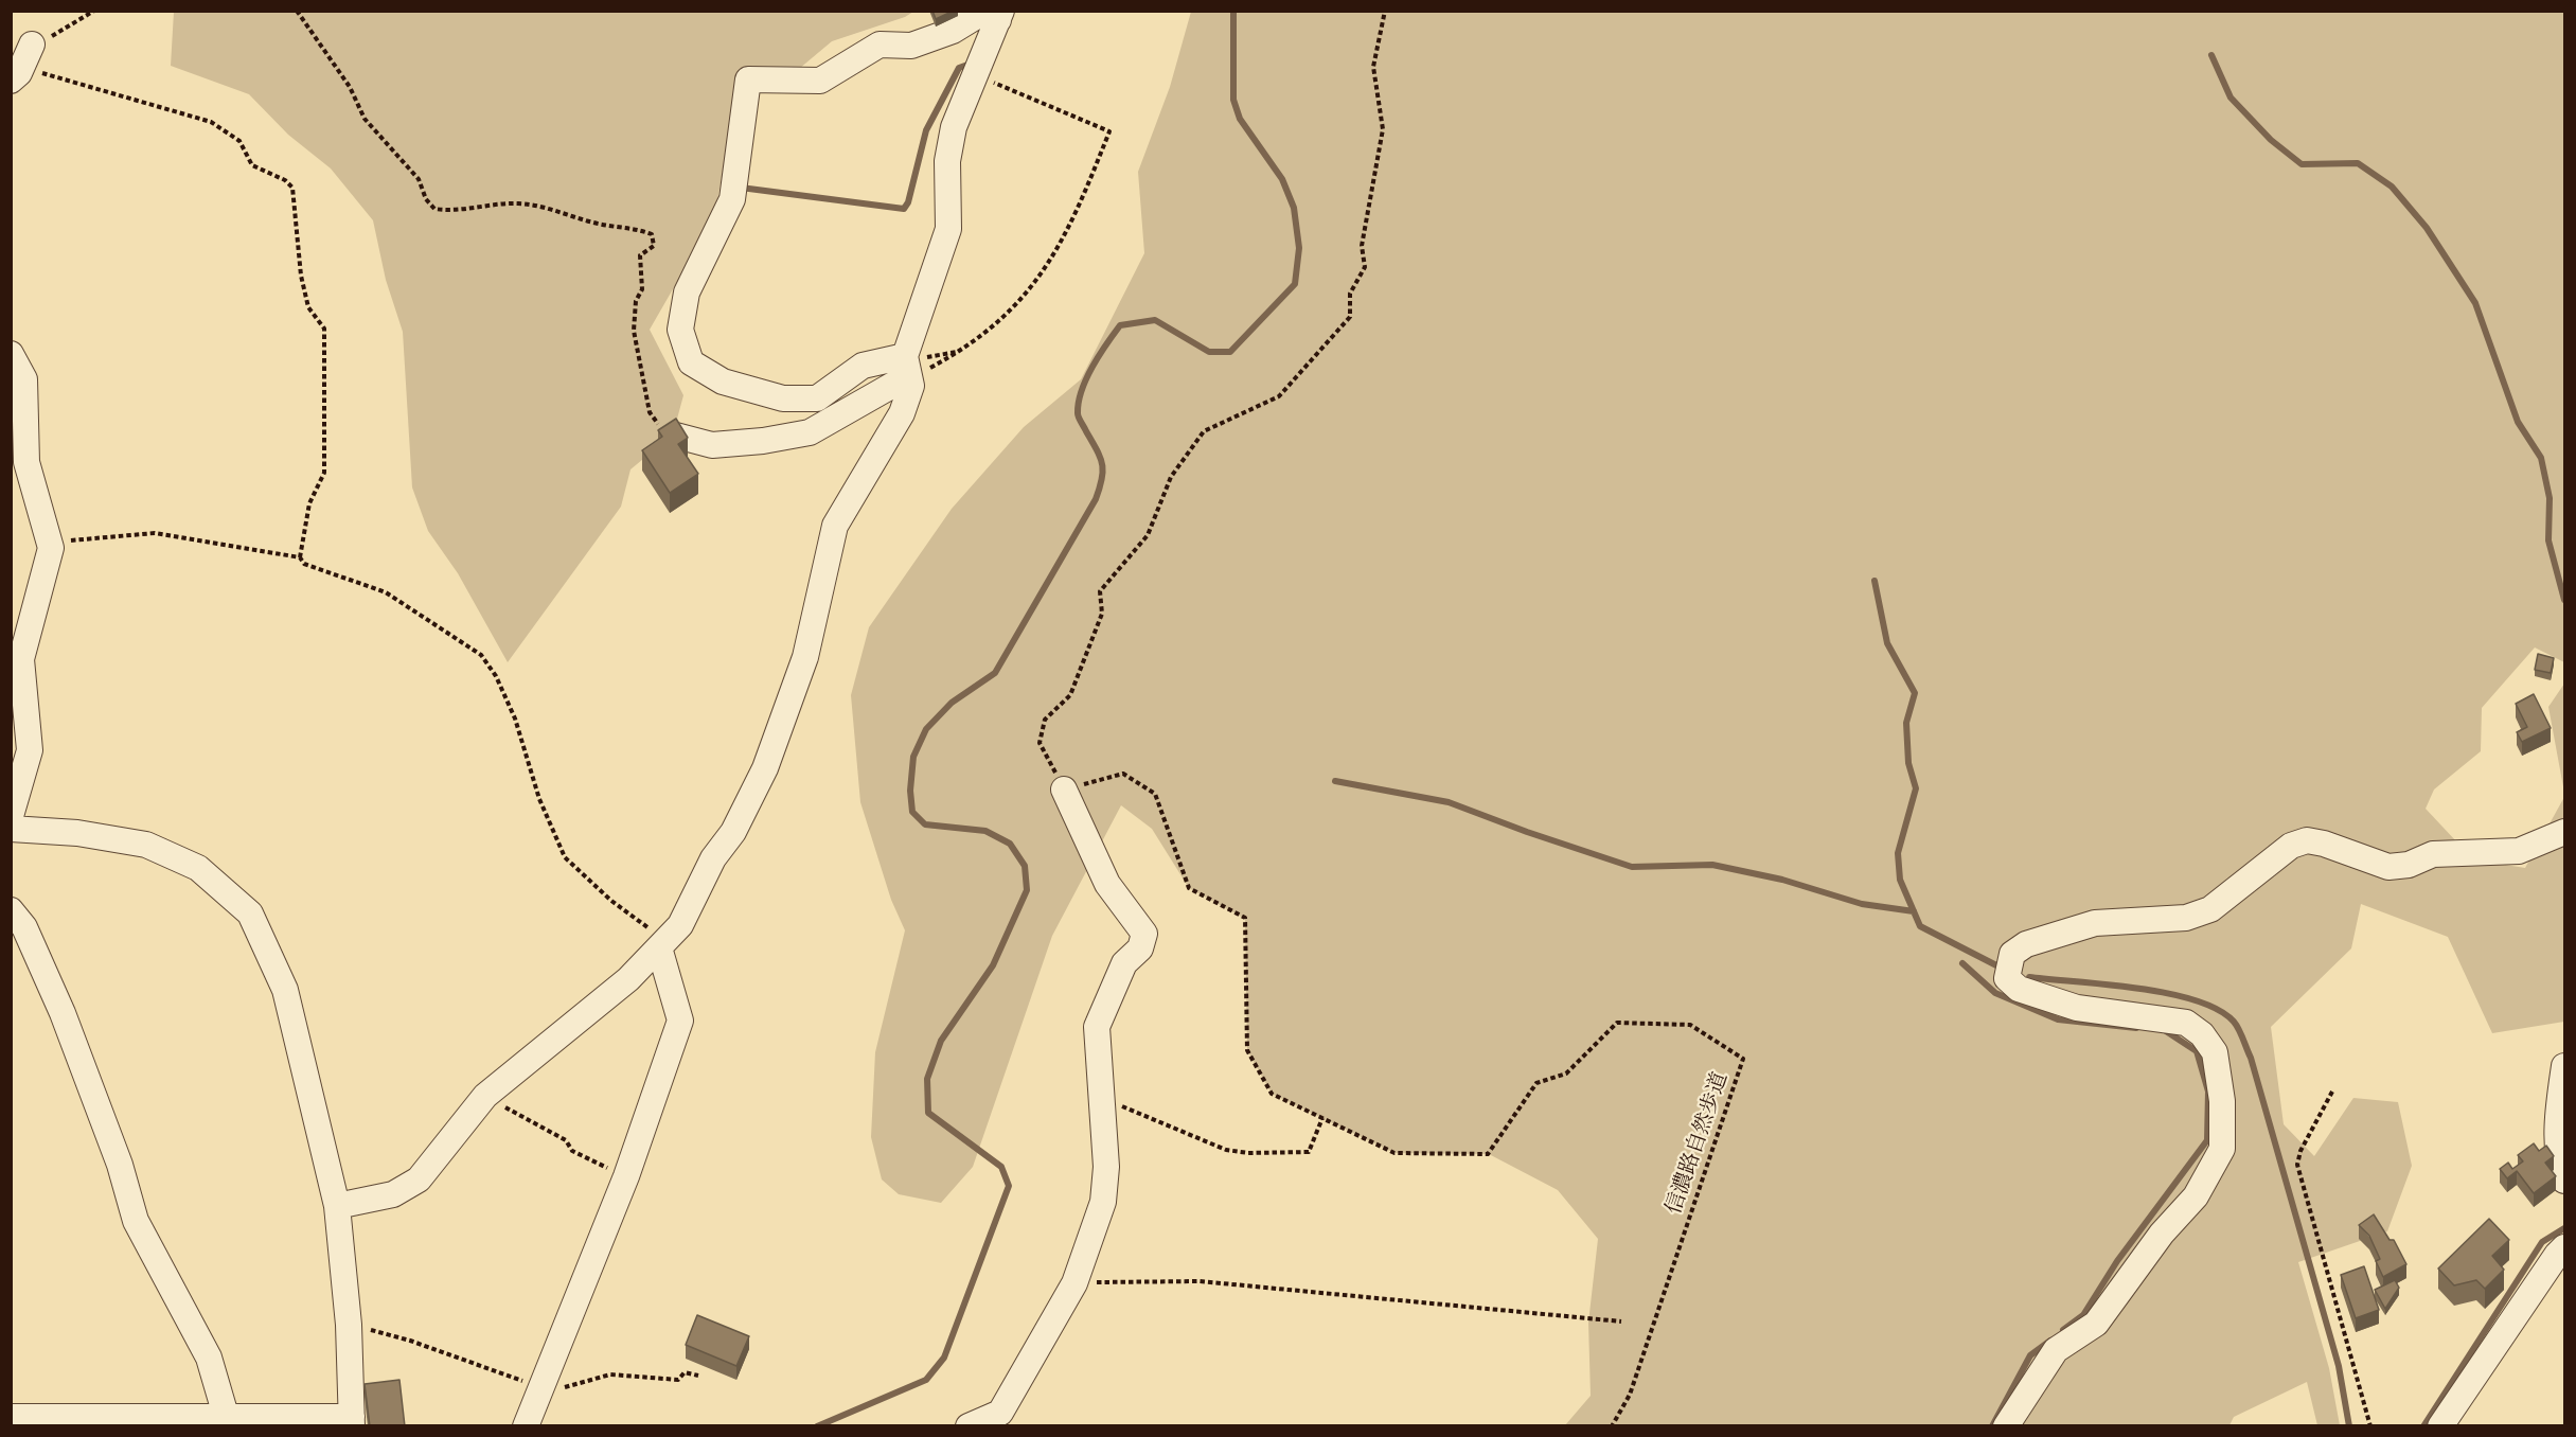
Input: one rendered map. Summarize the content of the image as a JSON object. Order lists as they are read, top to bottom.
{
  "streets": {
    "path": ["信濃路自然歩道"]
  }
}
